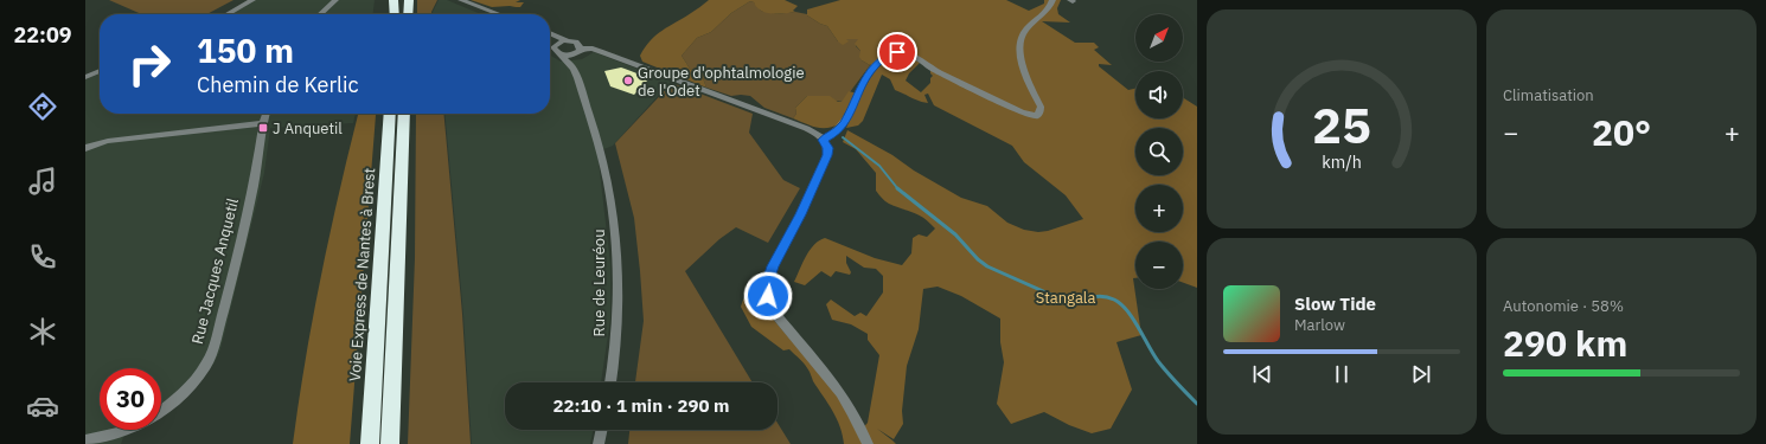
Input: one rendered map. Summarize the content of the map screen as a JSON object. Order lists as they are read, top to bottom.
{
  "streets": {
    "highway": ["Voie Express de Nantes à Brest"],
    "street": ["Rue Jacques Anquetil", "Rue de Leuréou"]
  },
  "parks": ["Stangala"],
  "places": {
    "other": ["Groupe d'ophtalmologie de l'Odet"],
    "transit": ["J Anquetil"]
  },
  "north": "top right",
  "page": {
    "tabs": "22:09",
    "tile": [
      "Climatisation",
      ["Autonomie · 58%", "290 km"]
    ],
    "map_buttons": ["+", "−"],
    "turn": ["150 m", "Chemin de Kerlic"],
    "heat": ["−", "20°", "+"],
    "song": ["Slow Tide", "Marlow"],
    "limit": "30",
    "trip": "22:10 · 1 min · 290 m",
    "gauge": ["25", "km/h"]
  }
}
